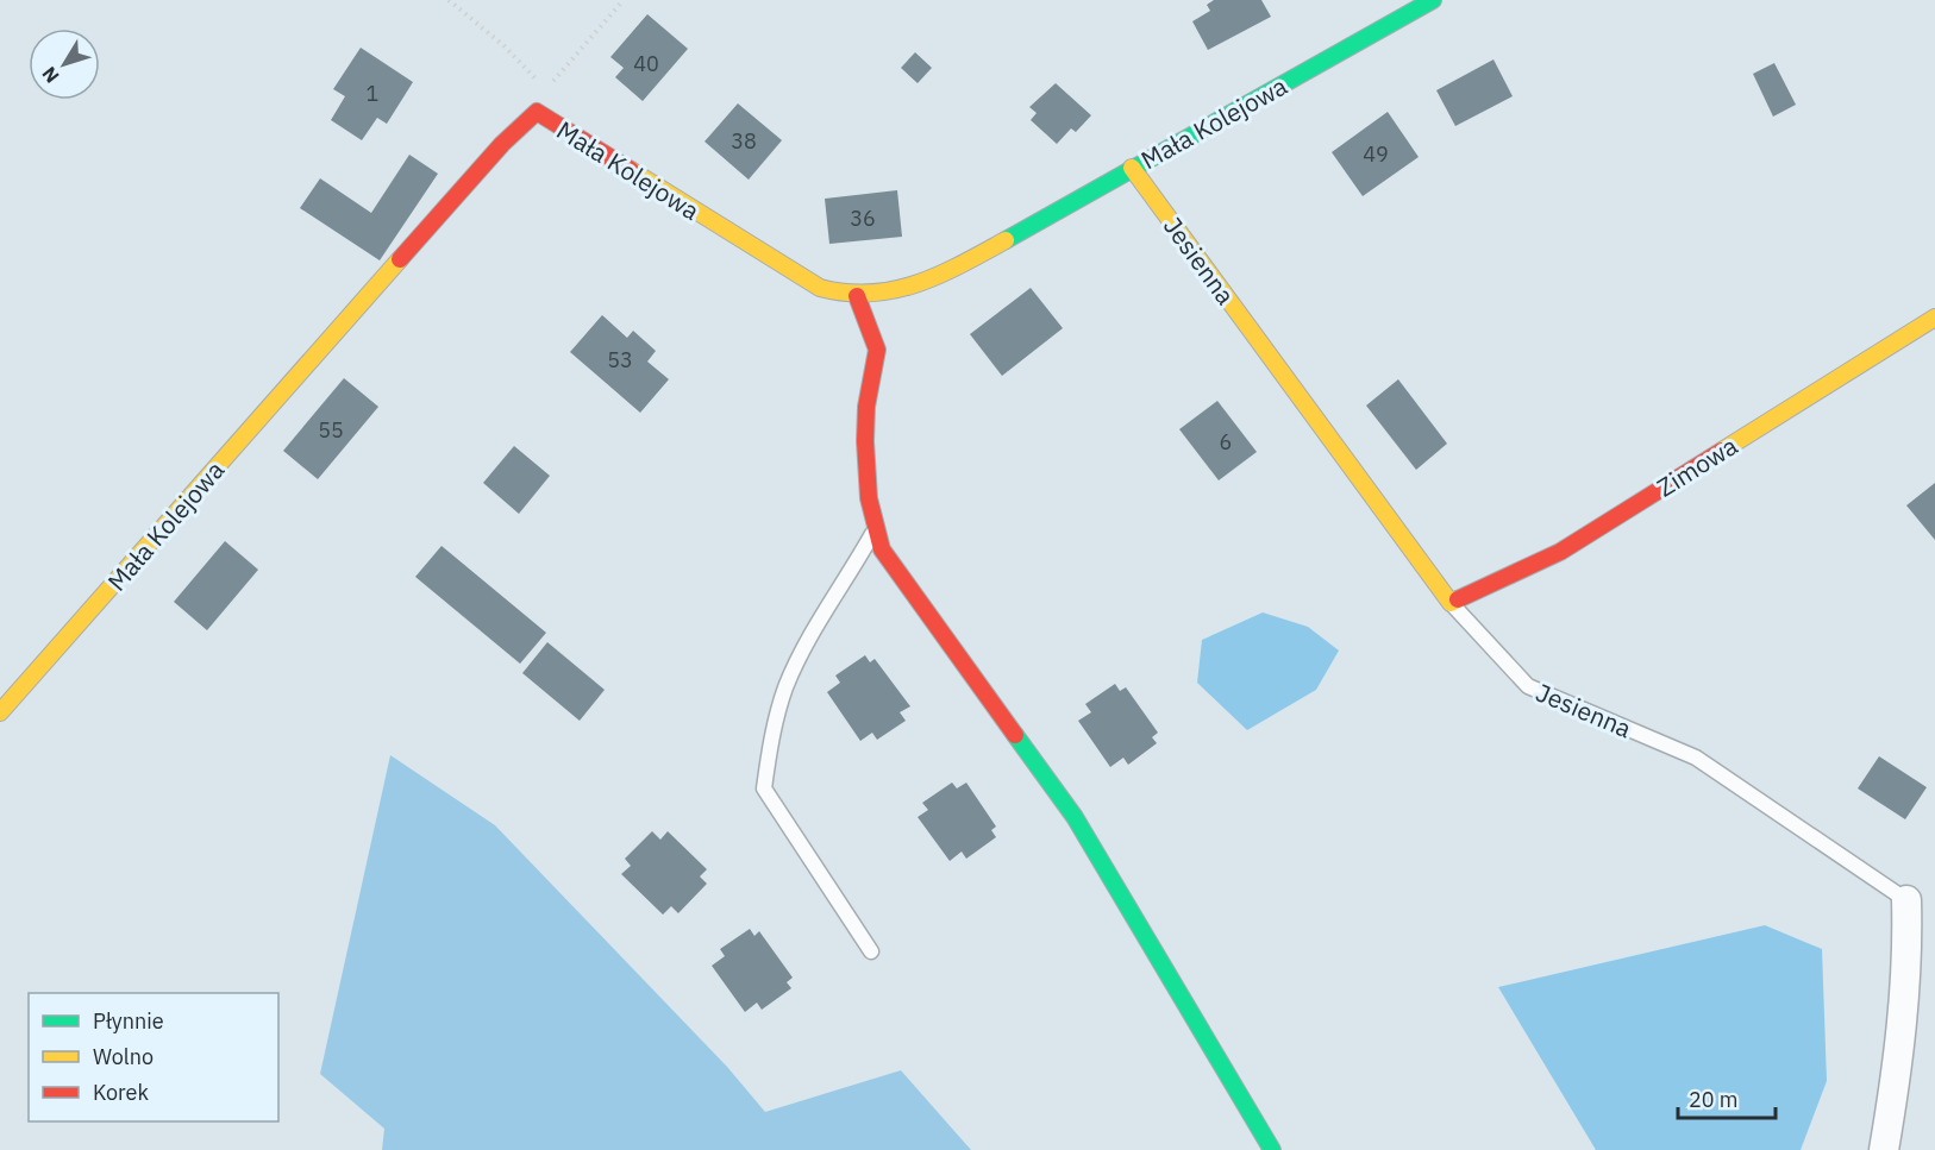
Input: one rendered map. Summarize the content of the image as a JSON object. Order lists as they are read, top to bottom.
{
  "streets": {
    "street": ["Mała Kolejowa", "Jesienna", "Zimowa"]
  },
  "crossings": [
    ["Mała Kolejowa", "Jesienna"],
    ["Jesienna", "Zimowa"]
  ],
  "house_numbers": [
    "40",
    "1",
    "38",
    "49",
    "36",
    "53",
    "55",
    "6"
  ],
  "legend": ["Płynnie", "Wolno", "Korek"],
  "scale_bar": "20 m",
  "north": "bottom left"
}
